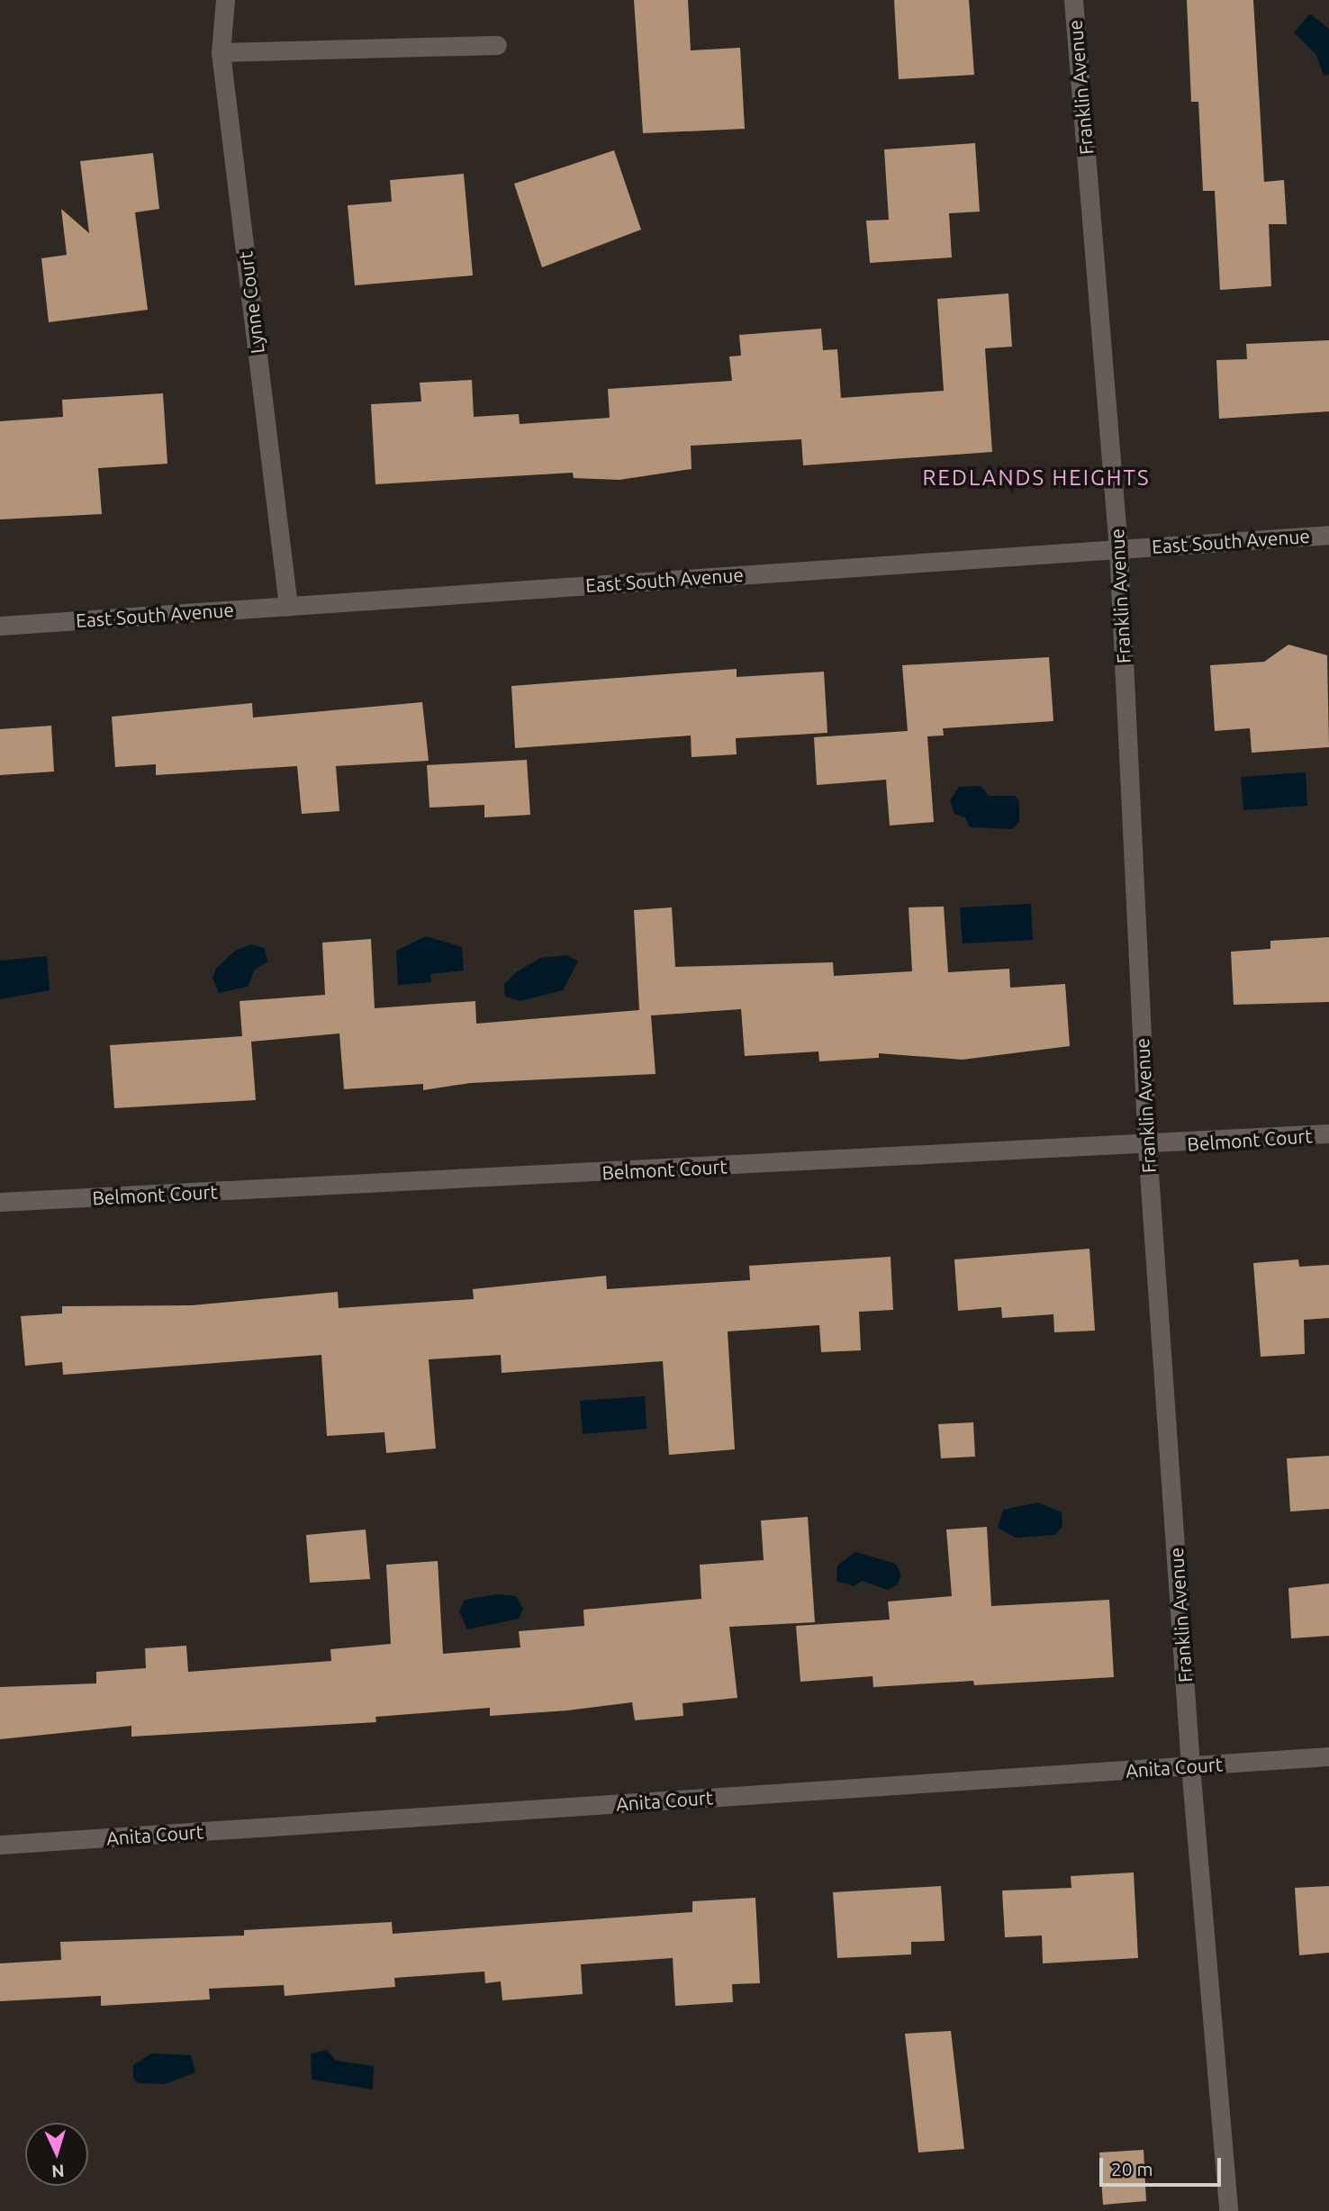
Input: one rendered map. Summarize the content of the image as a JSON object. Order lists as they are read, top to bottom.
{
  "streets": {
    "street": [
      "Franklin Avenue",
      "Lynne Court",
      "East South Avenue",
      "Belmont Court",
      "Anita Court"
    ]
  },
  "crossings": [
    ["Franklin Avenue", "East South Avenue"],
    ["Franklin Avenue", "Belmont Court"],
    ["Franklin Avenue", "Anita Court"],
    ["Lynne Court", "East South Avenue"]
  ],
  "districts": ["REDLANDS HEIGHTS"],
  "scale_bar": "20 m",
  "north": "bottom"
}
